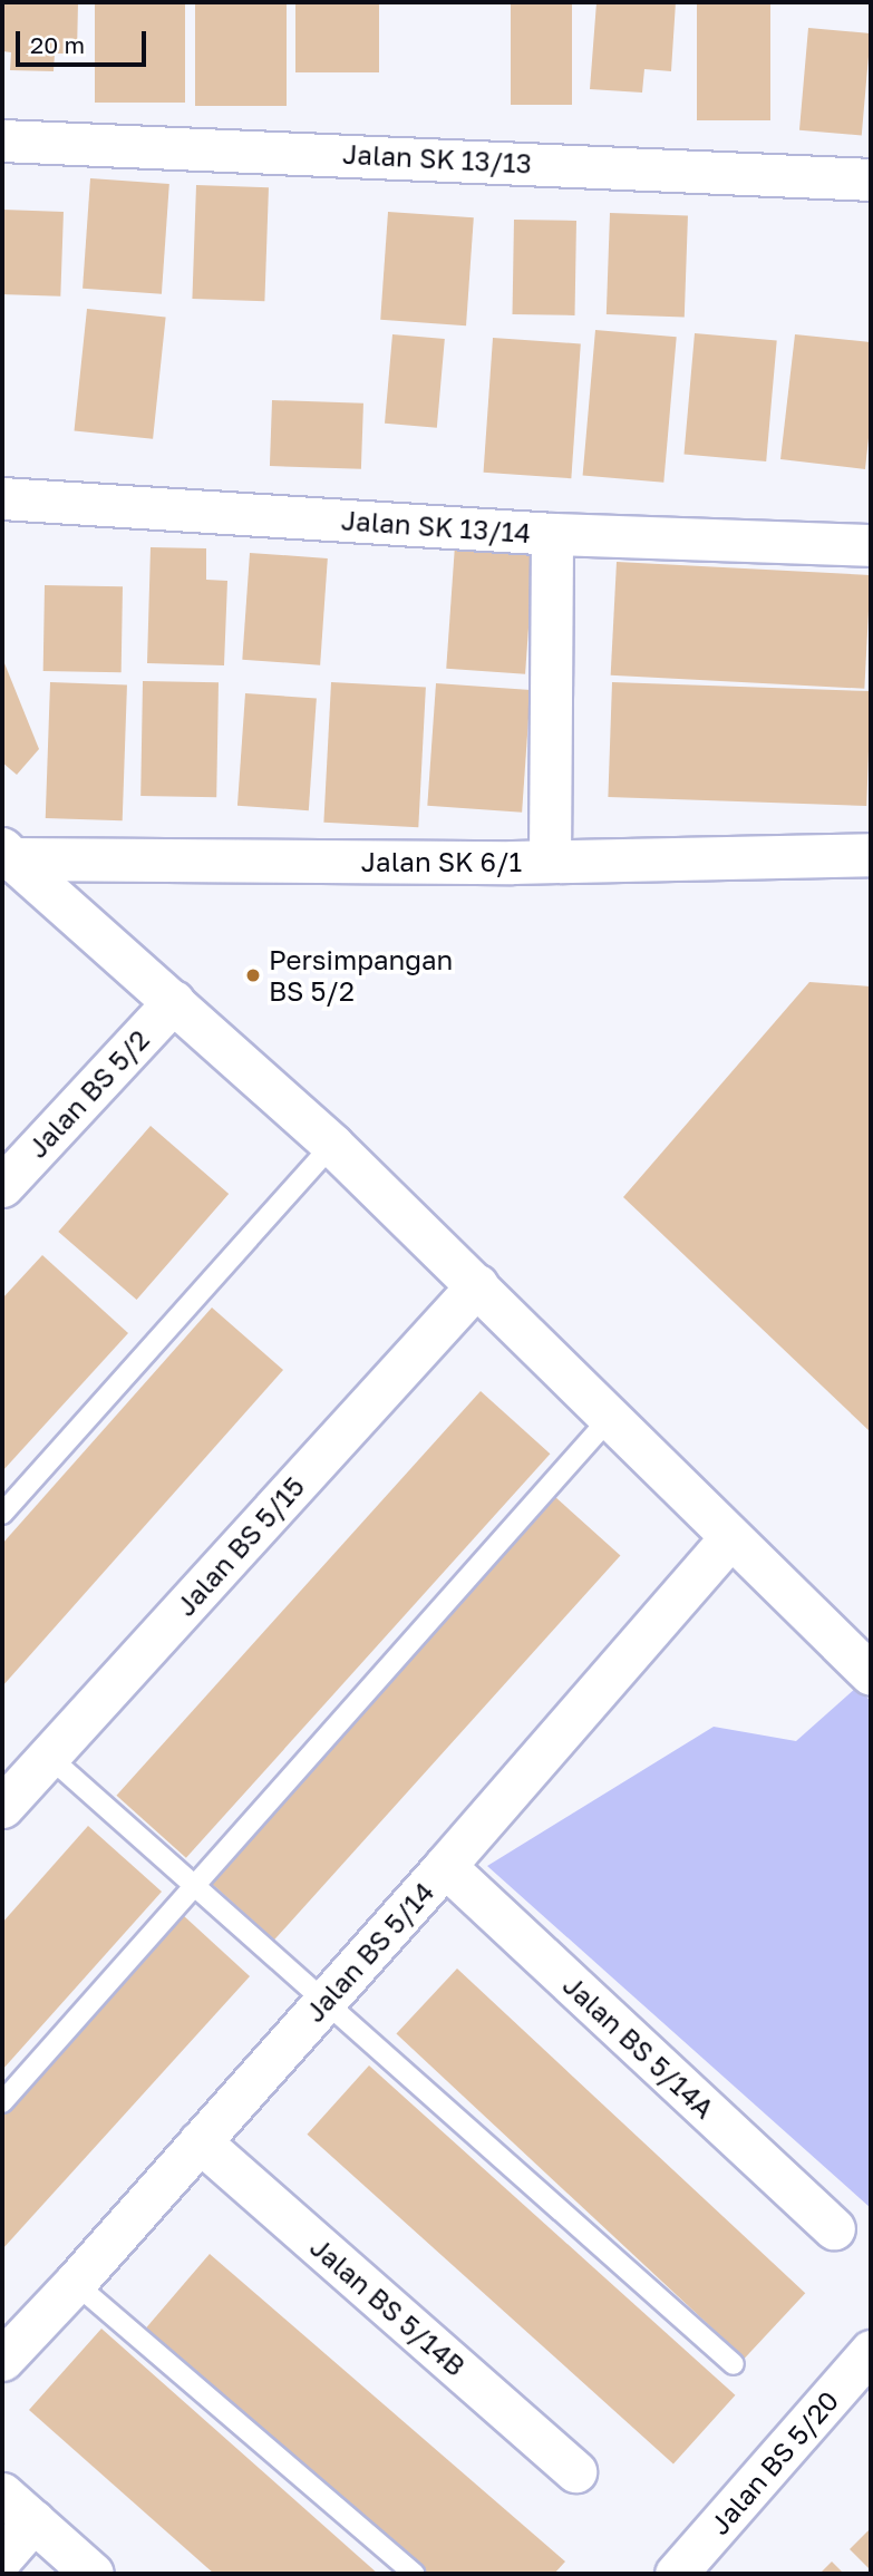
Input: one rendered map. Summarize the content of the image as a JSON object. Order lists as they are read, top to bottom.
{
  "streets": {
    "street": [
      "Jalan SK 13/13",
      "Jalan SK 13/14",
      "Jalan SK 6/1",
      "Jalan BS 5/2",
      "Jalan BS 5/15",
      "Jalan BS 5/14",
      "Jalan BS 5/14A",
      "Jalan BS 5/14B",
      "Jalan BS 5/20"
    ]
  },
  "crossings": [
    ["Jalan BS 5/14", "Jalan BS 5/14A"],
    ["Jalan BS 5/14", "Jalan BS 5/14B"]
  ],
  "places": ["Persimpangan BS 5/2"],
  "scale_bar": "20 m"
}
